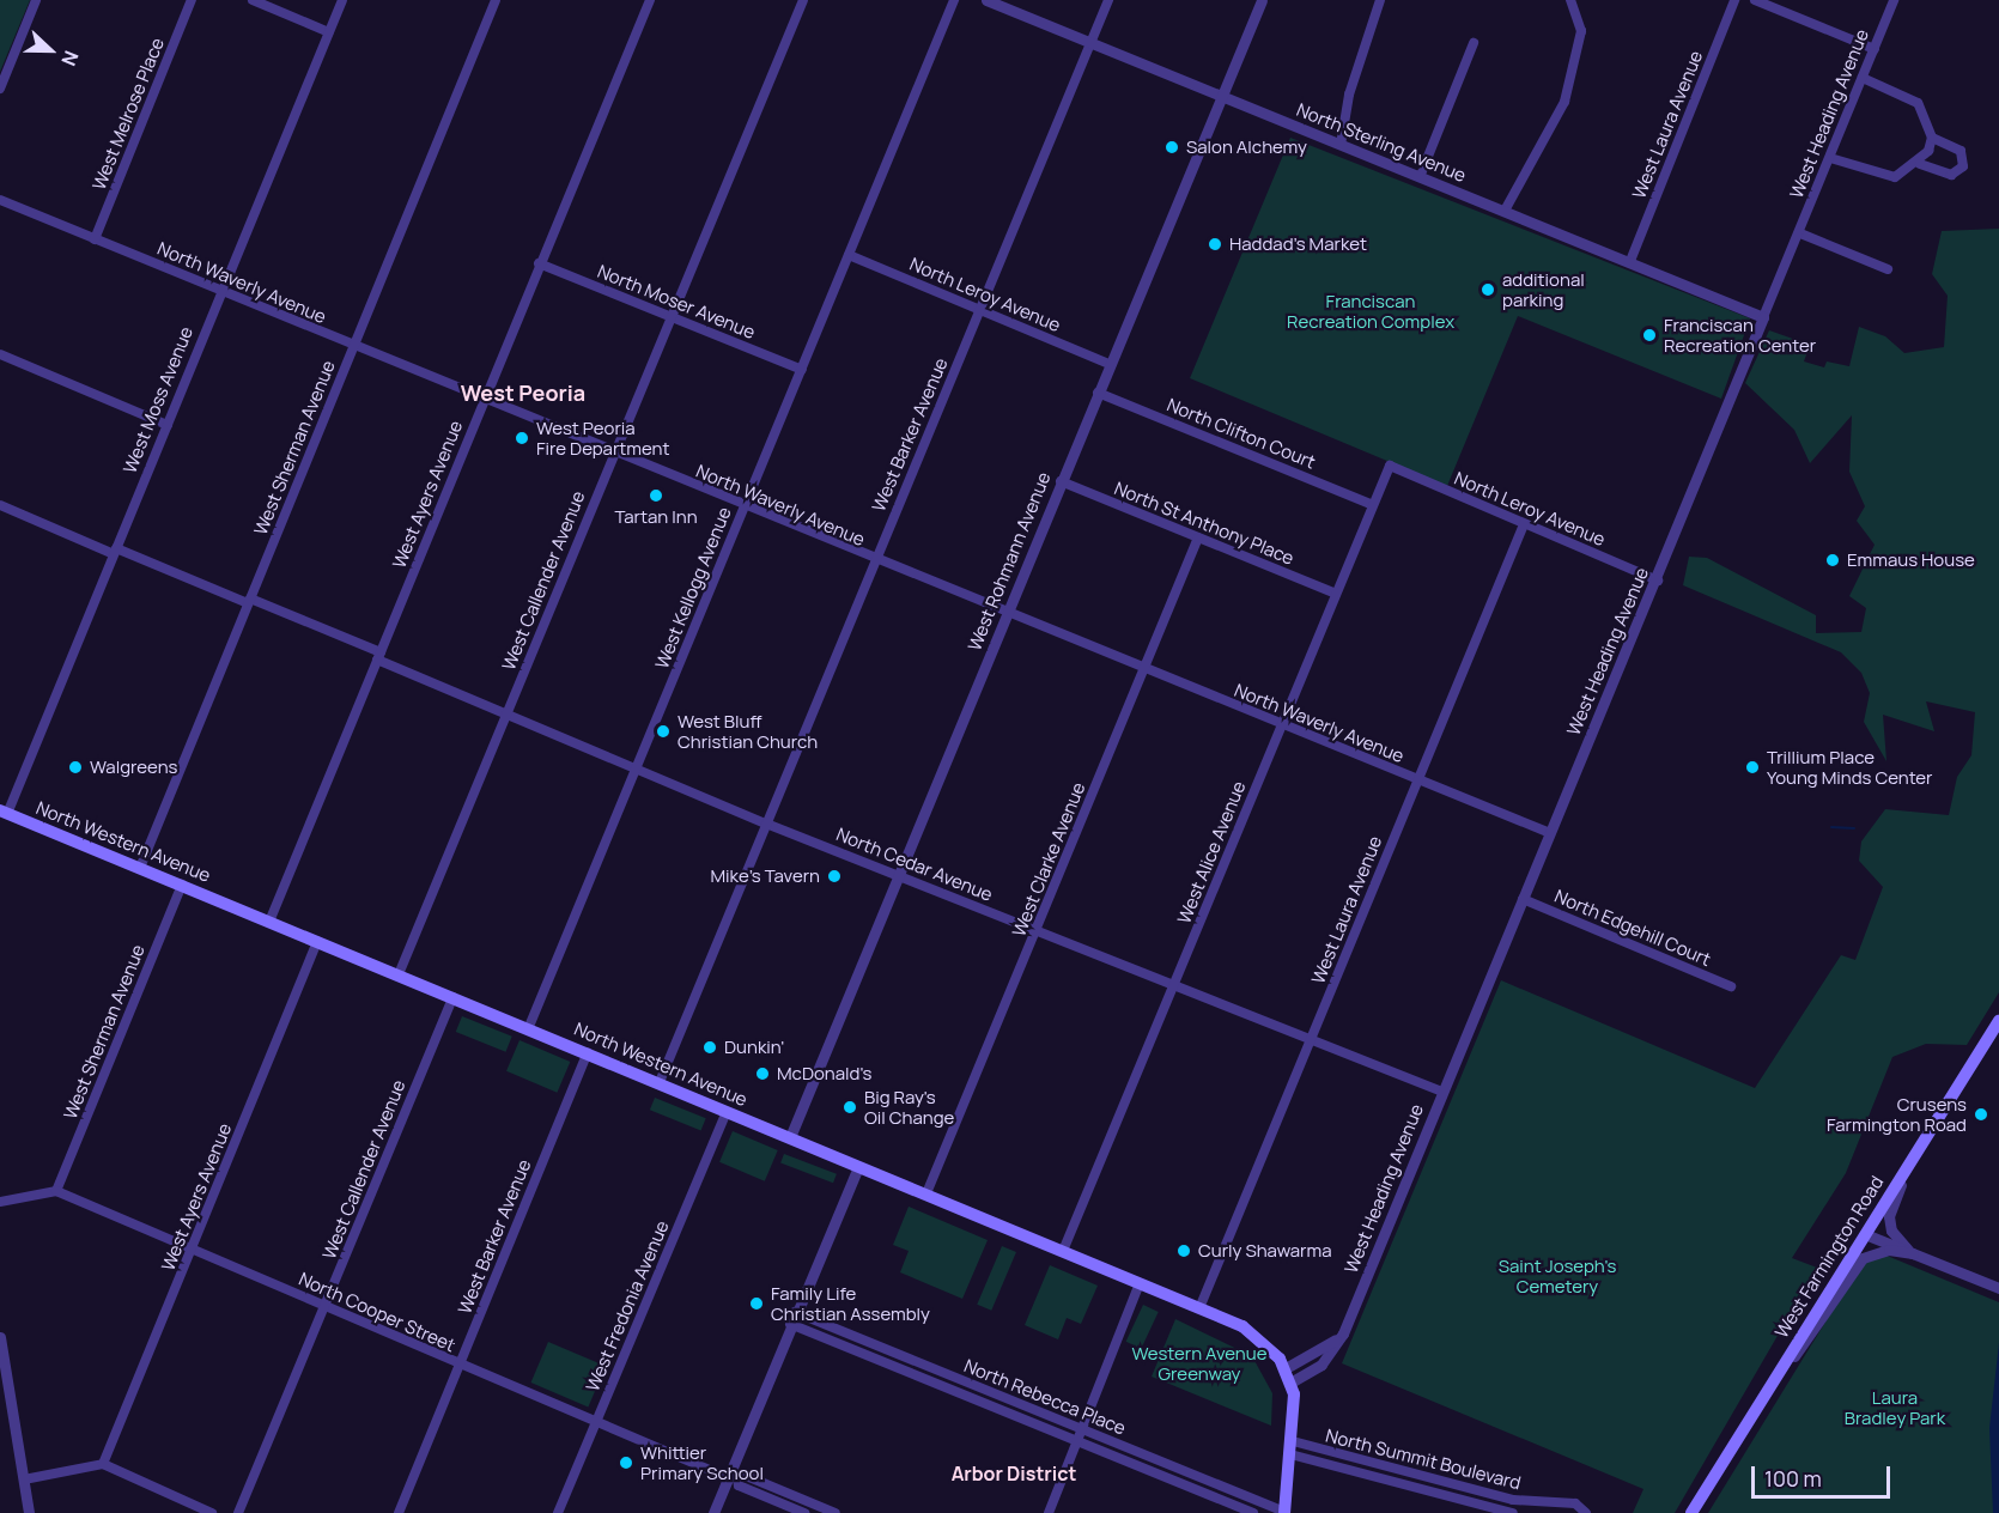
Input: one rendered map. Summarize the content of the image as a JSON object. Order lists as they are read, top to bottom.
{
  "streets": {
    "main road": ["North Western Avenue", "West Farmington Road"],
    "street": [
      "West Melrose Place",
      "West Heading Avenue",
      "West Laura Avenue",
      "North Sterling Avenue",
      "North Waverly Avenue",
      "North Leroy Avenue",
      "North Moser Avenue",
      "West Moss Avenue",
      "North Clifton Court",
      "West Barker Avenue",
      "West Sherman Avenue",
      "West Ayers Avenue",
      "North St Anthony Place",
      "West Rohmann Avenue",
      "West Callender Avenue",
      "West Kellogg Avenue",
      "West Alice Avenue",
      "West Clarke Avenue",
      "North Cedar Avenue",
      "North Edgehill Court",
      "West Fredonia Avenue",
      "North Cooper Street",
      "North Rebecca Place",
      "North Summit Boulevard"
    ]
  },
  "crossings": [
    ["West Melrose Place", "North Waverly Avenue"],
    ["West Heading Avenue", "North Sterling Avenue"],
    ["West Heading Avenue", "North Waverly Avenue"],
    ["West Heading Avenue", "North Leroy Avenue"],
    ["West Heading Avenue", "North Western Avenue"],
    ["West Heading Avenue", "North Cedar Avenue"],
    ["West Heading Avenue", "North Edgehill Court"],
    ["West Laura Avenue", "North Sterling Avenue"],
    ["West Laura Avenue", "North Waverly Avenue"],
    ["West Laura Avenue", "North Leroy Avenue"],
    ["West Laura Avenue", "North Western Avenue"],
    ["West Laura Avenue", "North Cedar Avenue"],
    ["North Sterling Avenue", "West Barker Avenue"],
    ["North Sterling Avenue", "West Rohmann Avenue"],
    ["North Waverly Avenue", "West Moss Avenue"],
    ["North Waverly Avenue", "West Barker Avenue"],
    ["North Waverly Avenue", "West Sherman Avenue"],
    ["North Waverly Avenue", "West Ayers Avenue"],
    ["North Waverly Avenue", "West Rohmann Avenue"],
    ["North Waverly Avenue", "West Callender Avenue"],
    ["North Waverly Avenue", "West Kellogg Avenue"],
    ["North Waverly Avenue", "West Alice Avenue"],
    ["North Waverly Avenue", "West Clarke Avenue"],
    ["North Leroy Avenue", "West Barker Avenue"],
    ["North Leroy Avenue", "West Rohmann Avenue"],
    ["North Leroy Avenue", "West Kellogg Avenue"],
    ["North Leroy Avenue", "West Alice Avenue"],
    ["North Moser Avenue", "West Ayers Avenue"],
    ["North Moser Avenue", "West Callender Avenue"],
    ["North Moser Avenue", "West Kellogg Avenue"],
    ["West Moss Avenue", "North Western Avenue"],
    ["West Moss Avenue", "North Cedar Avenue"],
    ["North Clifton Court", "West Rohmann Avenue"],
    ["North Clifton Court", "West Alice Avenue"],
    ["West Barker Avenue", "North Western Avenue"],
    ["West Barker Avenue", "North Cedar Avenue"],
    ["West Barker Avenue", "North Cooper Street"],
    ["West Sherman Avenue", "North Western Avenue"],
    ["West Sherman Avenue", "North Cedar Avenue"],
    ["West Sherman Avenue", "North Cooper Street"],
    ["West Ayers Avenue", "North Western Avenue"],
    ["West Ayers Avenue", "North Cedar Avenue"],
    ["West Ayers Avenue", "North Cooper Street"],
    ["North St Anthony Place", "West Rohmann Avenue"],
    ["North St Anthony Place", "West Alice Avenue"],
    ["North St Anthony Place", "West Clarke Avenue"],
    ["West Rohmann Avenue", "North Western Avenue"],
    ["West Rohmann Avenue", "North Cedar Avenue"],
    ["West Callender Avenue", "North Western Avenue"],
    ["West Callender Avenue", "North Cedar Avenue"],
    ["West Callender Avenue", "North Cooper Street"],
    ["West Kellogg Avenue", "North Western Avenue"],
    ["West Kellogg Avenue", "North Cedar Avenue"],
    ["North Western Avenue", "West Alice Avenue"],
    ["North Western Avenue", "West Clarke Avenue"],
    ["North Western Avenue", "West Fredonia Avenue"],
    ["West Alice Avenue", "North Cedar Avenue"],
    ["West Clarke Avenue", "North Cedar Avenue"],
    ["West Fredonia Avenue", "North Cooper Street"]
  ],
  "districts": ["West Peoria", "Arbor District"],
  "parks": [
    "Franciscan Recreation Complex",
    "Saint Joseph's Cemetery",
    "Western Avenue Greenway",
    "Laura Bradley Park"
  ],
  "places": [
    "Salon Alchemy",
    "Haddad's Market",
    "additional parking",
    "Franciscan Recreation Center",
    "West Peoria Fire Department",
    "Tartan Inn",
    "Emmaus House",
    "West Bluff Christian Church",
    "Walgreens",
    "Trillium Place Young Minds Center",
    "Mike's Tavern",
    "Dunkin'",
    "McDonald's",
    "Big Ray's Oil Change",
    "Crusens Farmington Road",
    "Curly Shawarma",
    "Family Life Christian Assembly",
    "Whittier Primary School"
  ],
  "scale_bar": "100 m",
  "north": "right"
}
